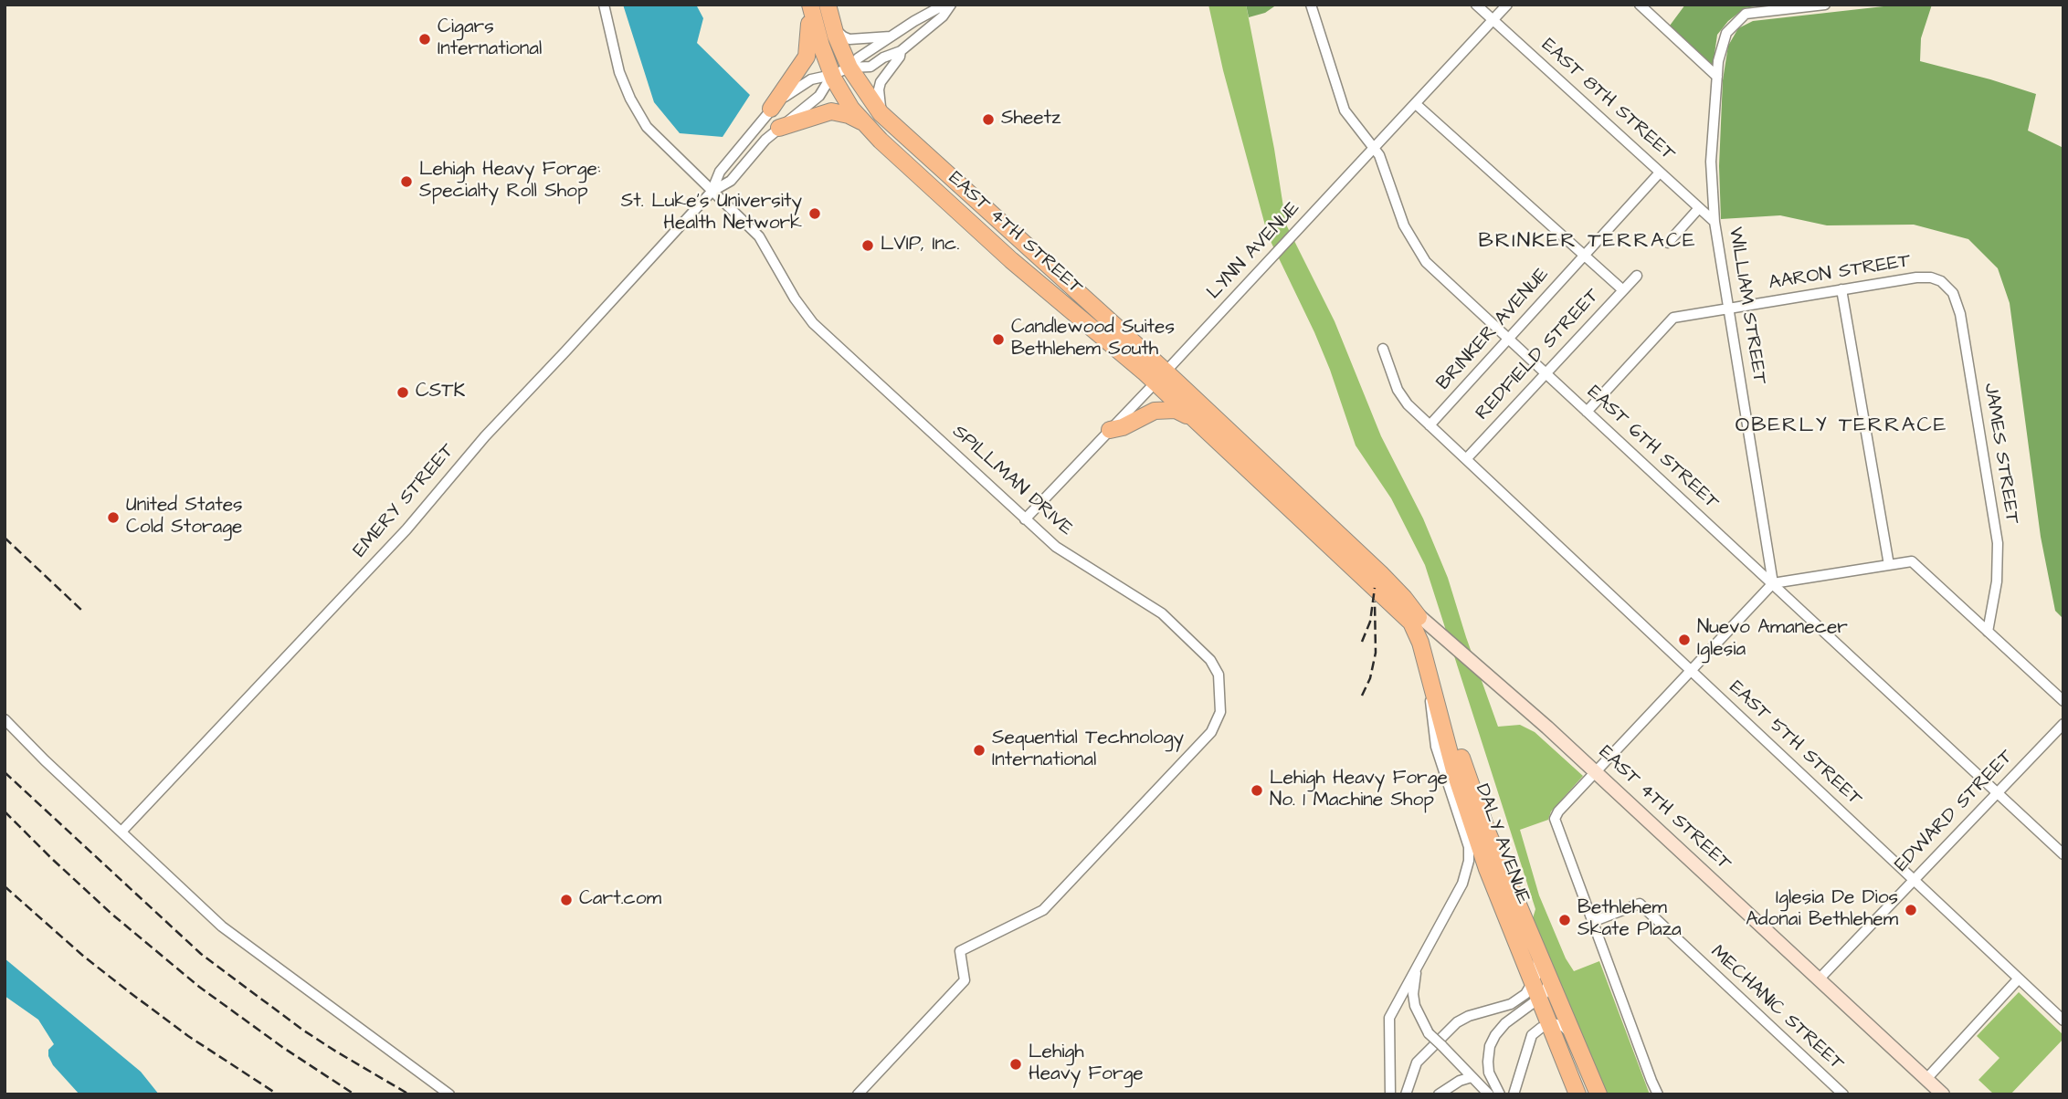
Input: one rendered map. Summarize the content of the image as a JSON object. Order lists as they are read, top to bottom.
{
  "streets": {
    "highway": ["EAST 4TH STREET", "DALY AVENUE"],
    "street": [
      "EAST 8TH STREET",
      "LYNN AVENUE",
      "AARON STREET",
      "WILLIAM STREET",
      "BRINKER AVENUE",
      "REDFIELD STREET",
      "EAST 6TH STREET",
      "JAMES STREET",
      "SPILLMAN DRIVE",
      "EMERY STREET",
      "EAST 5TH STREET",
      "EDWARD STREET",
      "MECHANIC STREET"
    ]
  },
  "crossings": [
    ["EAST 8TH STREET", "LYNN AVENUE"],
    ["EAST 8TH STREET", "WILLIAM STREET"],
    ["EAST 8TH STREET", "BRINKER AVENUE"],
    ["EAST 4TH STREET", "LYNN AVENUE"],
    ["EAST 4TH STREET", "EMERY STREET"],
    ["EAST 4TH STREET", "EDWARD STREET"],
    ["EAST 4TH STREET", "DALY AVENUE"],
    ["LYNN AVENUE", "EAST 6TH STREET"],
    ["LYNN AVENUE", "SPILLMAN DRIVE"],
    ["AARON STREET", "WILLIAM STREET"],
    ["AARON STREET", "EAST 6TH STREET"],
    ["AARON STREET", "JAMES STREET"],
    ["WILLIAM STREET", "EAST 6TH STREET"],
    ["BRINKER AVENUE", "EAST 6TH STREET"],
    ["BRINKER AVENUE", "EAST 5TH STREET"],
    ["REDFIELD STREET", "EAST 6TH STREET"],
    ["REDFIELD STREET", "EAST 5TH STREET"],
    ["EAST 6TH STREET", "EDWARD STREET"],
    ["SPILLMAN DRIVE", "EMERY STREET"],
    ["EAST 5TH STREET", "EDWARD STREET"]
  ],
  "districts": ["BRINKER TERRACE", "OBERLY TERRACE"],
  "places": [
    "Cigars International",
    "Sheetz",
    "Lehigh Heavy Forge: Specialty Roll Shop",
    "St. Luke's University Health Network",
    "LVIP, Inc.",
    "Candlewood Suites Bethlehem South",
    "CSTK",
    "United States Cold Storage",
    "Nuevo Amanecer Iglesia",
    "Sequential Technology International",
    "Lehigh Heavy Forge No. 1 Machine Shop",
    "Cart.com",
    "Iglesia De Dios Adonai Bethlehem",
    "Bethlehem Skate Plaza",
    "Lehigh Heavy Forge"
  ]
}
